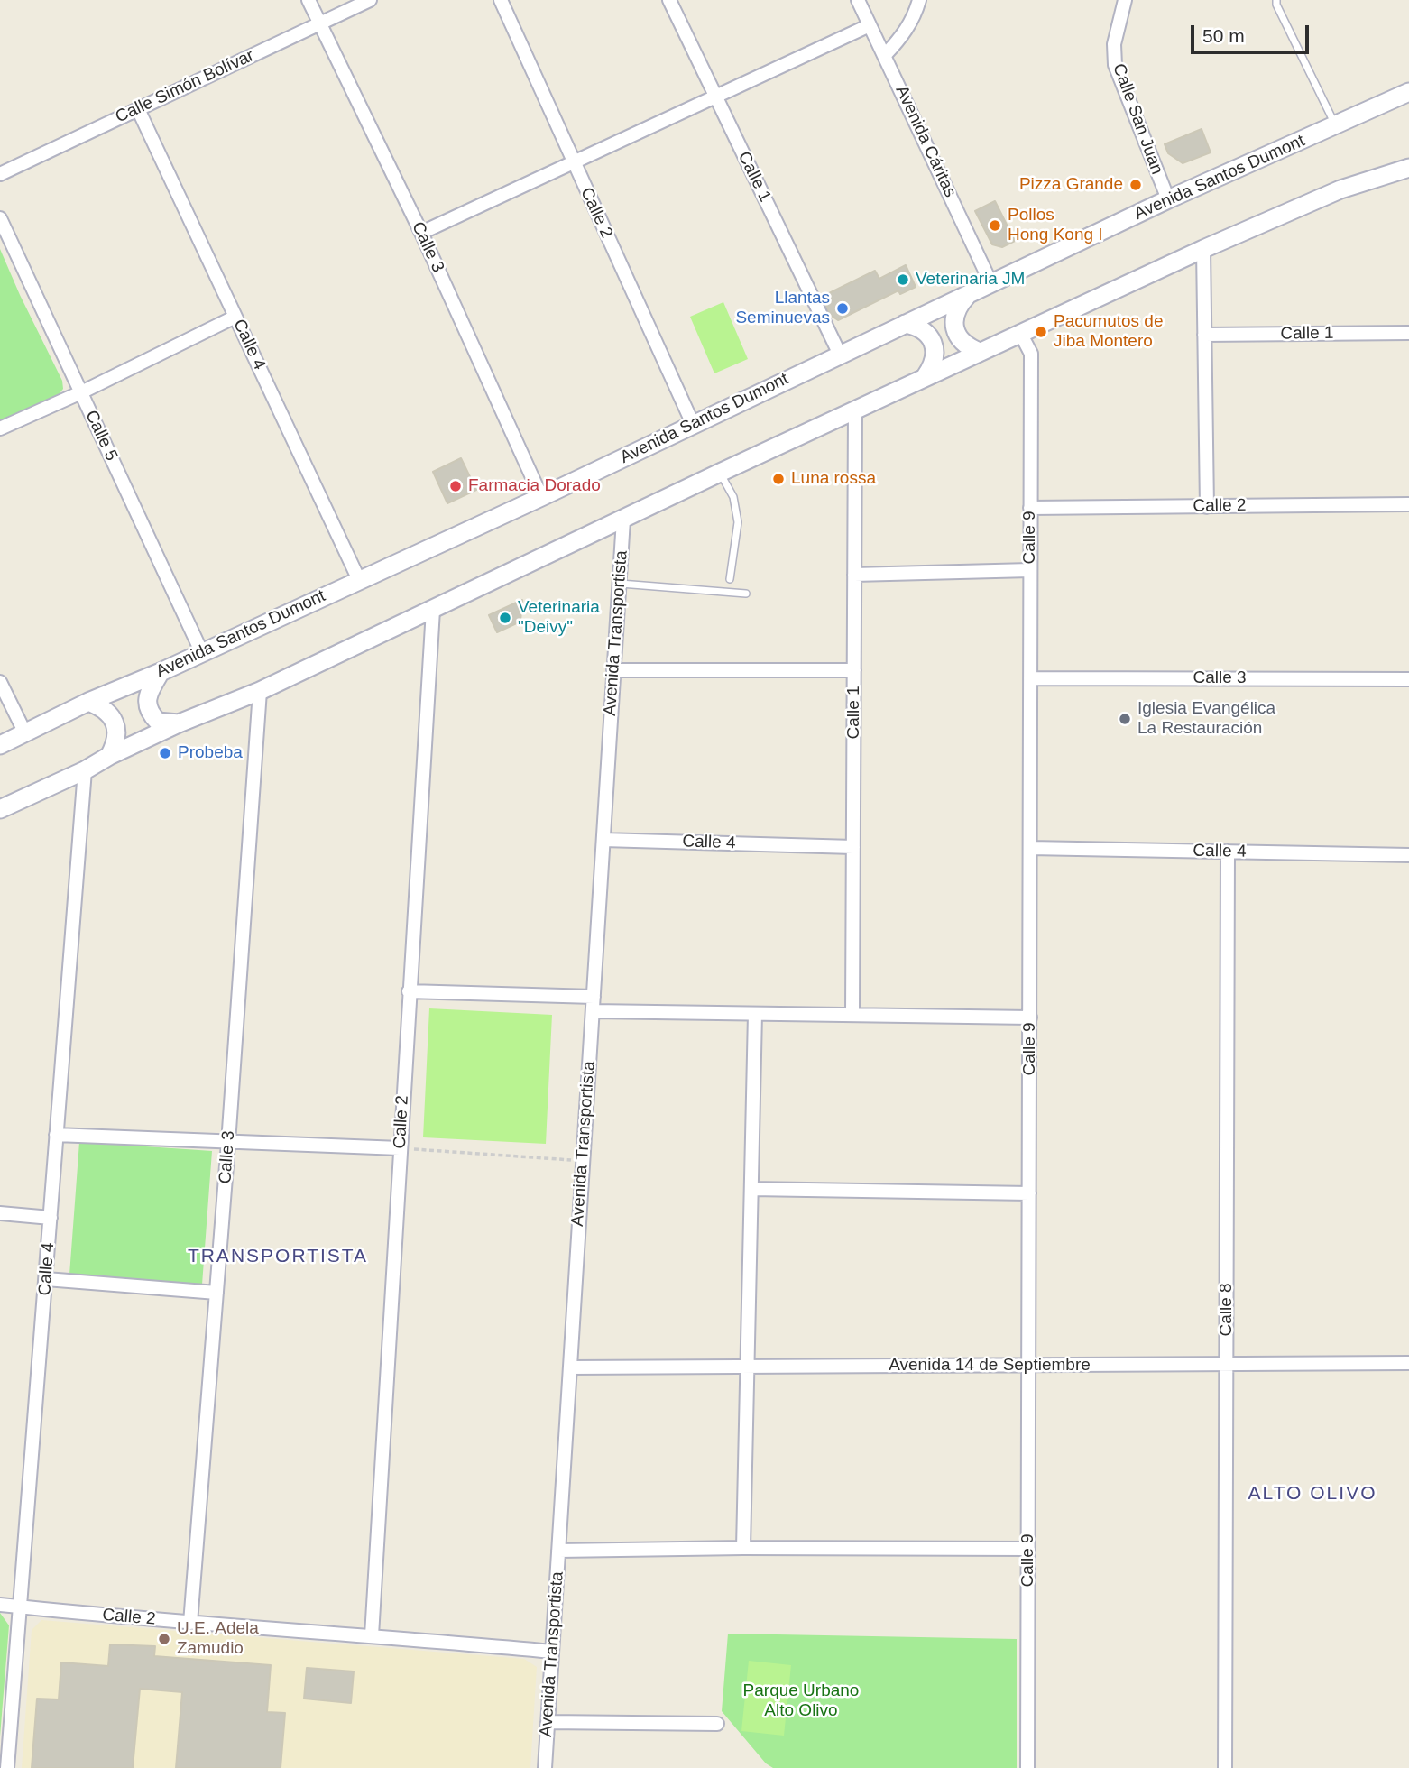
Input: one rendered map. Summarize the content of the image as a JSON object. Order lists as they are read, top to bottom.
{
  "streets": {
    "main road": ["Avenida Santos Dumont"],
    "street": [
      "Calle Simón Bolívar",
      "Calle San Juan",
      "Avenida Cáritas",
      "Calle 1",
      "Calle 2",
      "Calle 3",
      "Calle 4",
      "Calle 5",
      "Calle 9",
      "Avenida Transportista",
      "Calle 8",
      "Avenida 14 de Septiembre"
    ]
  },
  "crossings": [
    ["Calle Simón Bolívar", "Calle 3"],
    ["Calle Simón Bolívar", "Calle 4"],
    ["Calle San Juan", "Avenida Santos Dumont"],
    ["Avenida Cáritas", "Avenida Santos Dumont"],
    ["Calle 1", "Avenida Santos Dumont"],
    ["Calle 1", "Calle 4"],
    ["Avenida Santos Dumont", "Calle 2"],
    ["Avenida Santos Dumont", "Calle 3"],
    ["Avenida Santos Dumont", "Calle 4"],
    ["Avenida Santos Dumont", "Calle 5"],
    ["Calle 2", "Calle 3"],
    ["Calle 2", "Calle 4"],
    ["Calle 2", "Calle 9"],
    ["Calle 2", "Avenida Transportista"],
    ["Calle 3", "Calle 9"],
    ["Calle 4", "Calle 9"],
    ["Calle 4", "Avenida Transportista"],
    ["Calle 4", "Calle 8"],
    ["Calle 9", "Avenida 14 de Septiembre"],
    ["Avenida Transportista", "Avenida 14 de Septiembre"],
    ["Calle 8", "Avenida 14 de Septiembre"]
  ],
  "districts": ["TRANSPORTISTA", "ALTO OLIVO"],
  "parks": ["Parque Urbano Alto Olivo"],
  "places": [
    "Pizza Grande",
    "Pollos Hong Kong I",
    "Veterinaria JM",
    "Llantas Seminuevas",
    "Pacumutos de Jiba Montero",
    "Luna rossa",
    "Farmacia Dorado",
    "Veterinaria \"Deivy\"",
    "Iglesia Evangélica La Restauración",
    "Probeba",
    "U.E. Adela Zamudio"
  ],
  "scale_bar": "50 m"
}
